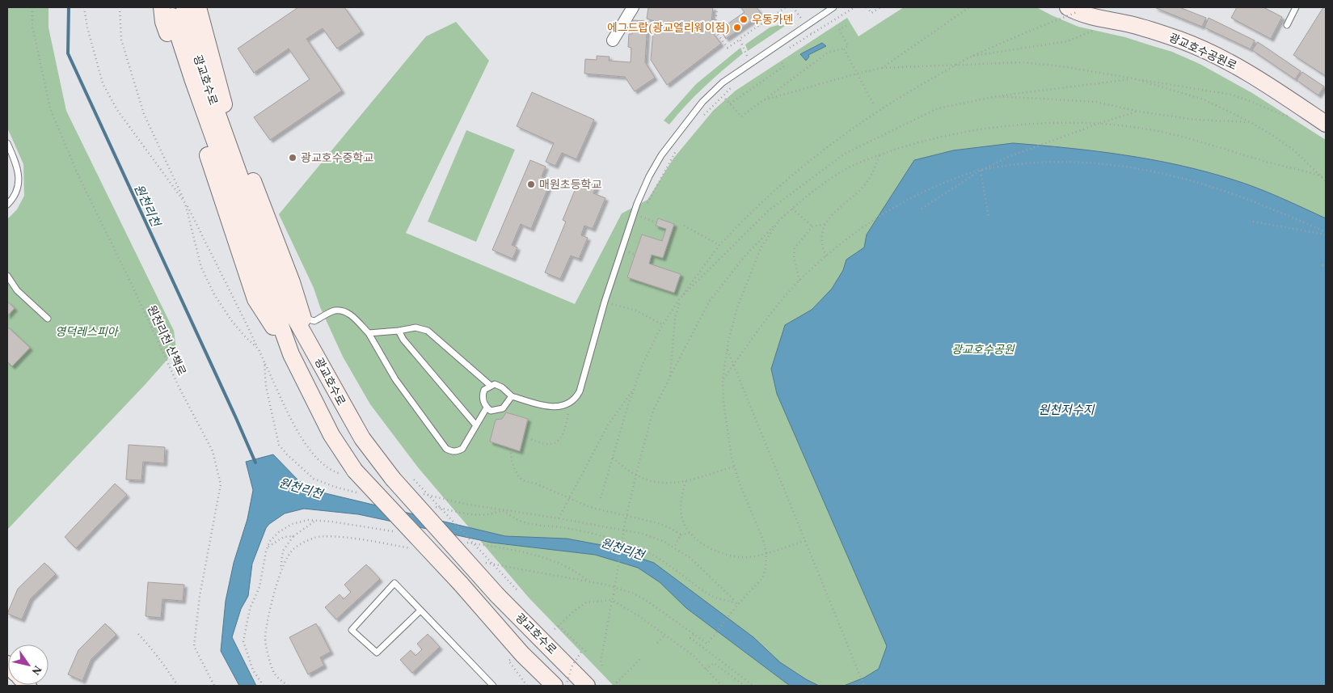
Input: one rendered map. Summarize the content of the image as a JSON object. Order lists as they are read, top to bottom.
{
  "streets": {
    "main road": ["광교호수공원로", "광교호수로"],
    "path": ["원천리천 산책로"]
  },
  "water": ["원천리천", "원천저수지"],
  "parks": ["영덕레스피아", "광교호수공원"],
  "places": [
    "우동카덴",
    "에그드랍(광교엘리웨이점)",
    "광교호수중학교",
    "매원초등학교"
  ],
  "north": "bottom right"
}
